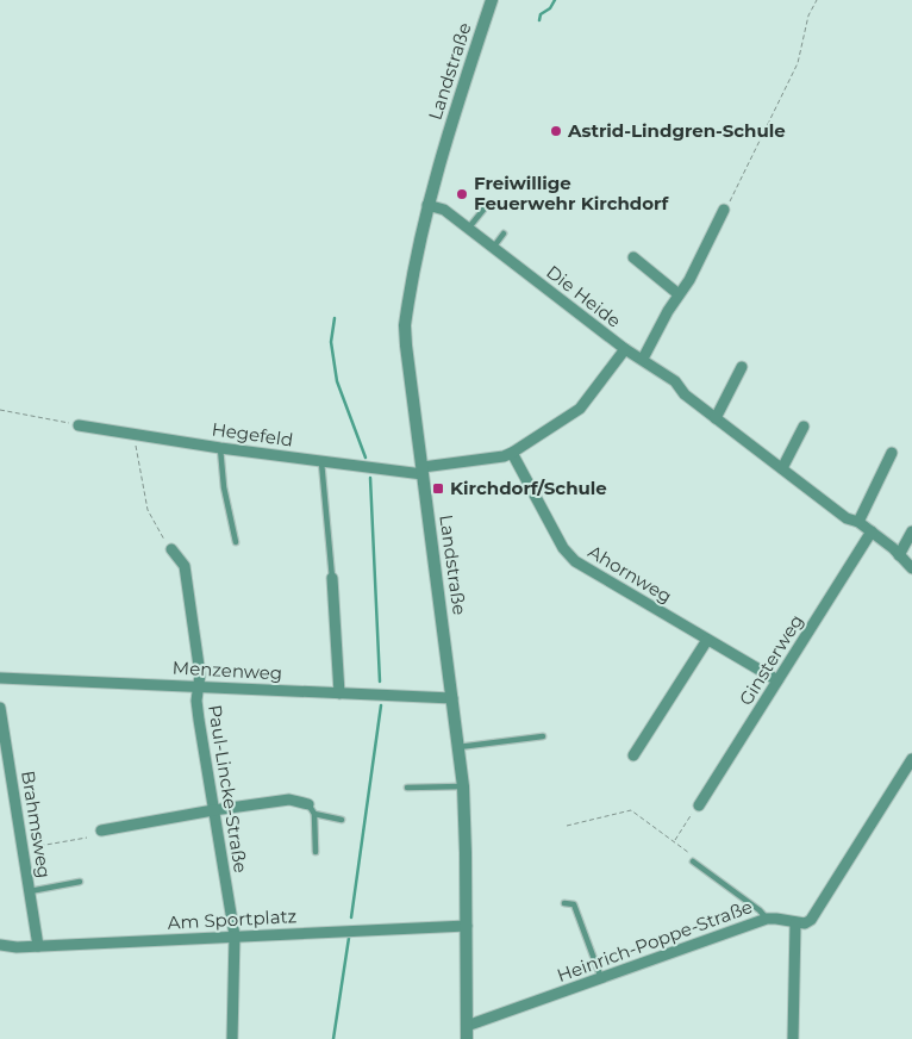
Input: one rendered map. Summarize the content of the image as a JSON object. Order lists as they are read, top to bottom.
{
  "streets": {
    "street": [
      "Landstraße",
      "Die Heide",
      "Hegefeld",
      "Ahornweg",
      "Ginsterweg",
      "Menzenweg",
      "Paul-Lincke-Straße",
      "Brahmsweg",
      "Am Sportplatz",
      "Heinrich-Poppe-Straße"
    ]
  },
  "crossings": [
    ["Landstraße", "Die Heide"],
    ["Landstraße", "Hegefeld"],
    ["Landstraße", "Menzenweg"],
    ["Landstraße", "Am Sportplatz"],
    ["Landstraße", "Heinrich-Poppe-Straße"],
    ["Die Heide", "Ginsterweg"],
    ["Hegefeld", "Ahornweg"],
    ["Ahornweg", "Ginsterweg"],
    ["Menzenweg", "Paul-Lincke-Straße"],
    ["Paul-Lincke-Straße", "Am Sportplatz"],
    ["Brahmsweg", "Am Sportplatz"]
  ],
  "places": {
    "other": ["Astrid-Lindgren-Schule", "Freiwillige Feuerwehr Kirchdorf"],
    "transit": ["Kirchdorf/Schule"]
  }
}
